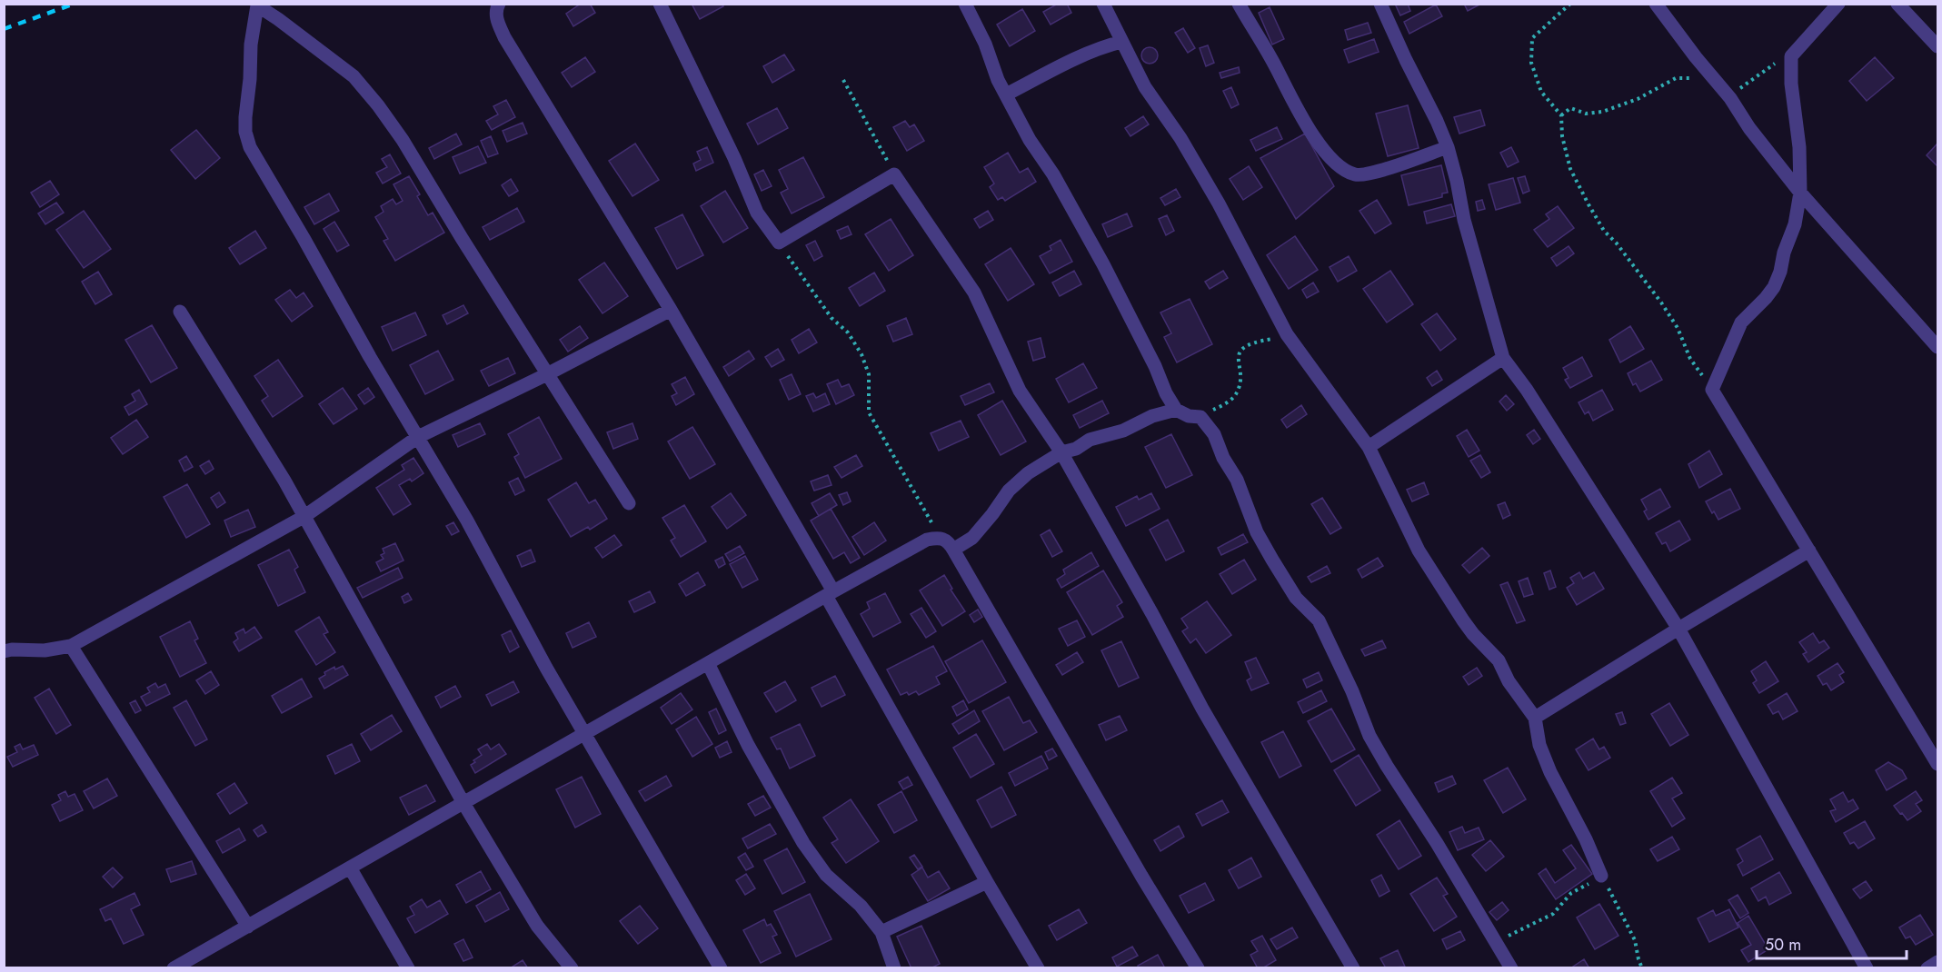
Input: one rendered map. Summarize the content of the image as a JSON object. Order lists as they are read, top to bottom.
{
  "scale_bar": "50 m"
}
